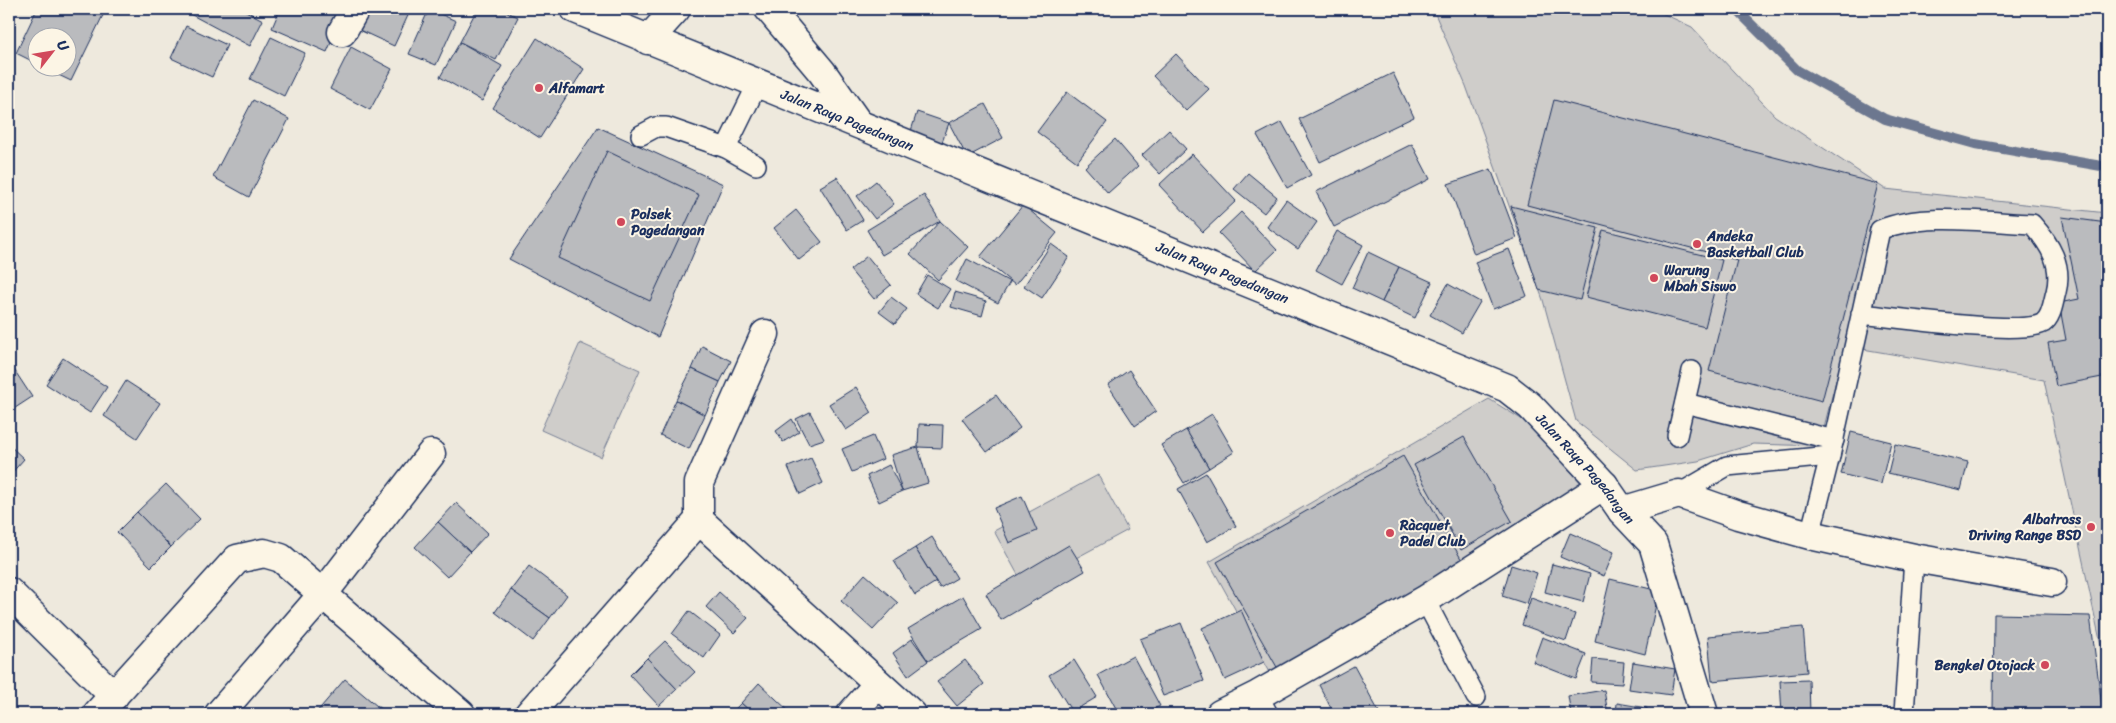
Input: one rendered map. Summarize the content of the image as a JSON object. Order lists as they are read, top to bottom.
{
  "streets": {
    "street": ["Jalan Raya Pagedangan"]
  },
  "places": [
    "Alfamart",
    "Polsek Pagedangan",
    "Andeka Basketball Club",
    "Warung Mbah Siswo",
    "Albatross Driving Range BSD",
    "Ràcquet Padel Club",
    "Bengkel Otojack"
  ],
  "north": "top right"
}
